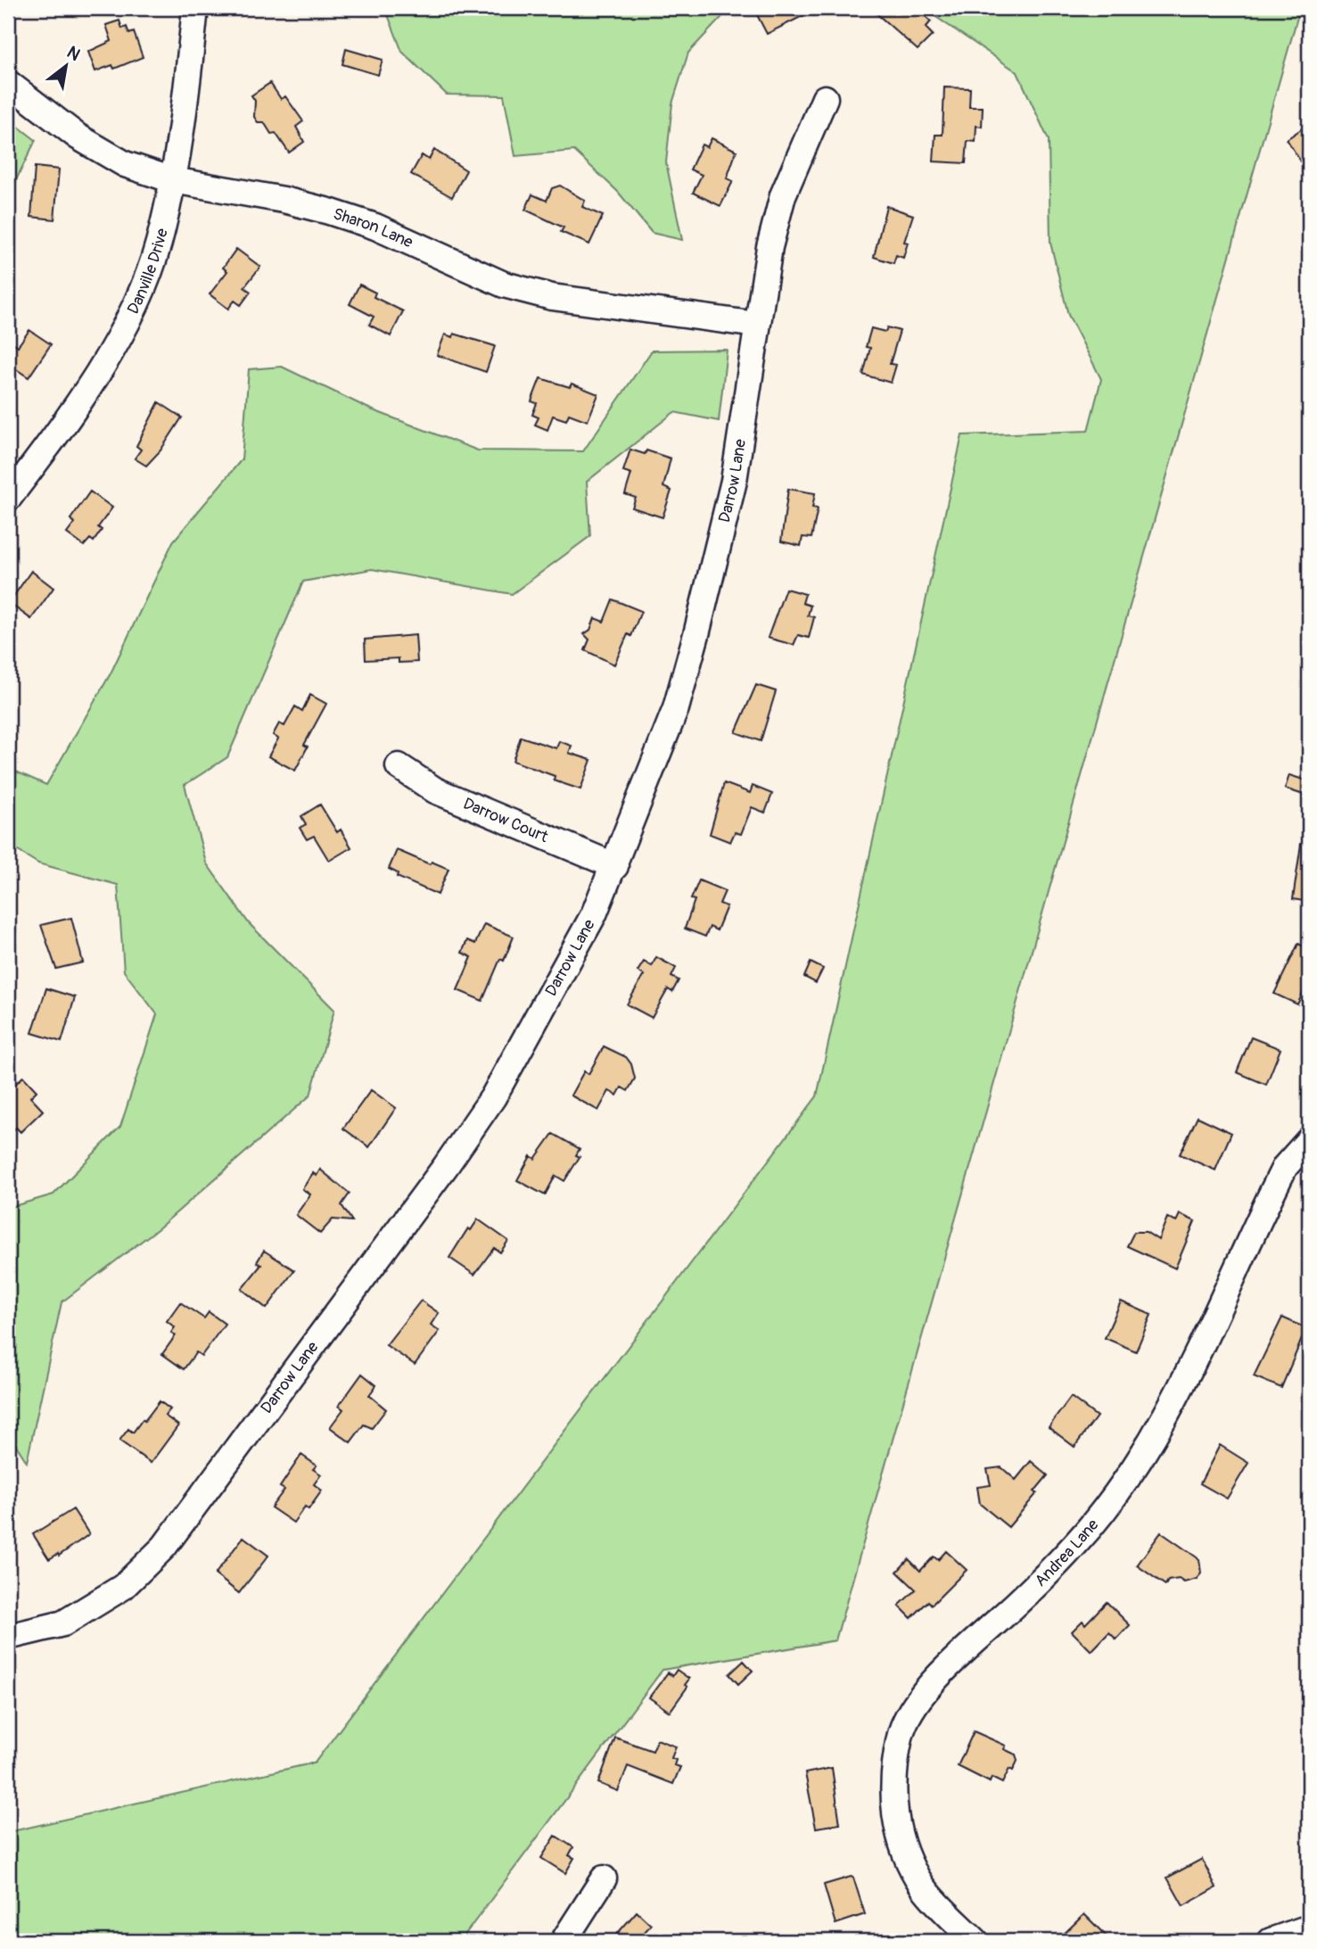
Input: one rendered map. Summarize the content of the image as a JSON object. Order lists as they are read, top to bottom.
{
  "streets": {
    "street": [
      "Sharon Lane",
      "Danville Drive",
      "Darrow Lane",
      "Darrow Court",
      "Andrea Lane"
    ]
  },
  "crossings": [
    ["Sharon Lane", "Danville Drive"],
    ["Sharon Lane", "Darrow Lane"],
    ["Darrow Lane", "Darrow Court"]
  ],
  "north": "top right"
}
